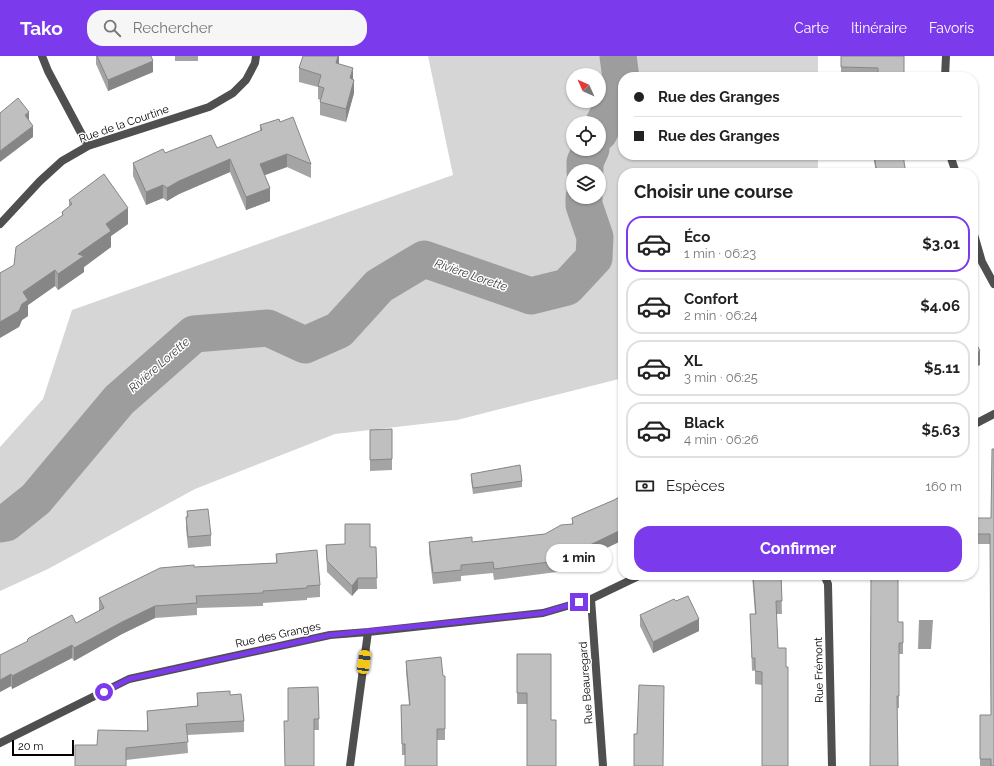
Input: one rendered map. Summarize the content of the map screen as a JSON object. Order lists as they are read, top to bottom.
{
  "streets": {
    "street": [
      "Rue de la Courtine",
      "Rue des Granges",
      "Rue Frémont",
      "Rue Beauregard"
    ]
  },
  "crossings": [
    ["Rue des Granges", "Rue Beauregard"]
  ],
  "water": ["Rivière Lorette"],
  "scale_bar": "20 m",
  "north": "top left",
  "page": {
    "header": "Tako",
    "search": "Rechercher",
    "nav": ["Carte", "Itinéraire", "Favoris"],
    "banner": ["Rue des Granges", "Rue des Granges"],
    "heading": "Choisir une course",
    "list": [
      {
        "name": "Éco",
        "note": "1 min · 06:23",
        "value": "$3.01"
      },
      {
        "name": "Confort",
        "note": "2 min · 06:24",
        "value": "$4.06"
      },
      {
        "name": "XL",
        "note": "3 min · 06:25",
        "value": "$5.11"
      },
      {
        "name": "Black",
        "note": "4 min · 06:26",
        "value": "$5.63"
      }
    ],
    "pay": ["Espèces", "160 m"],
    "buttons": "Confirmer",
    "bubble": "1 min",
    "scale": "20 m"
  }
}
